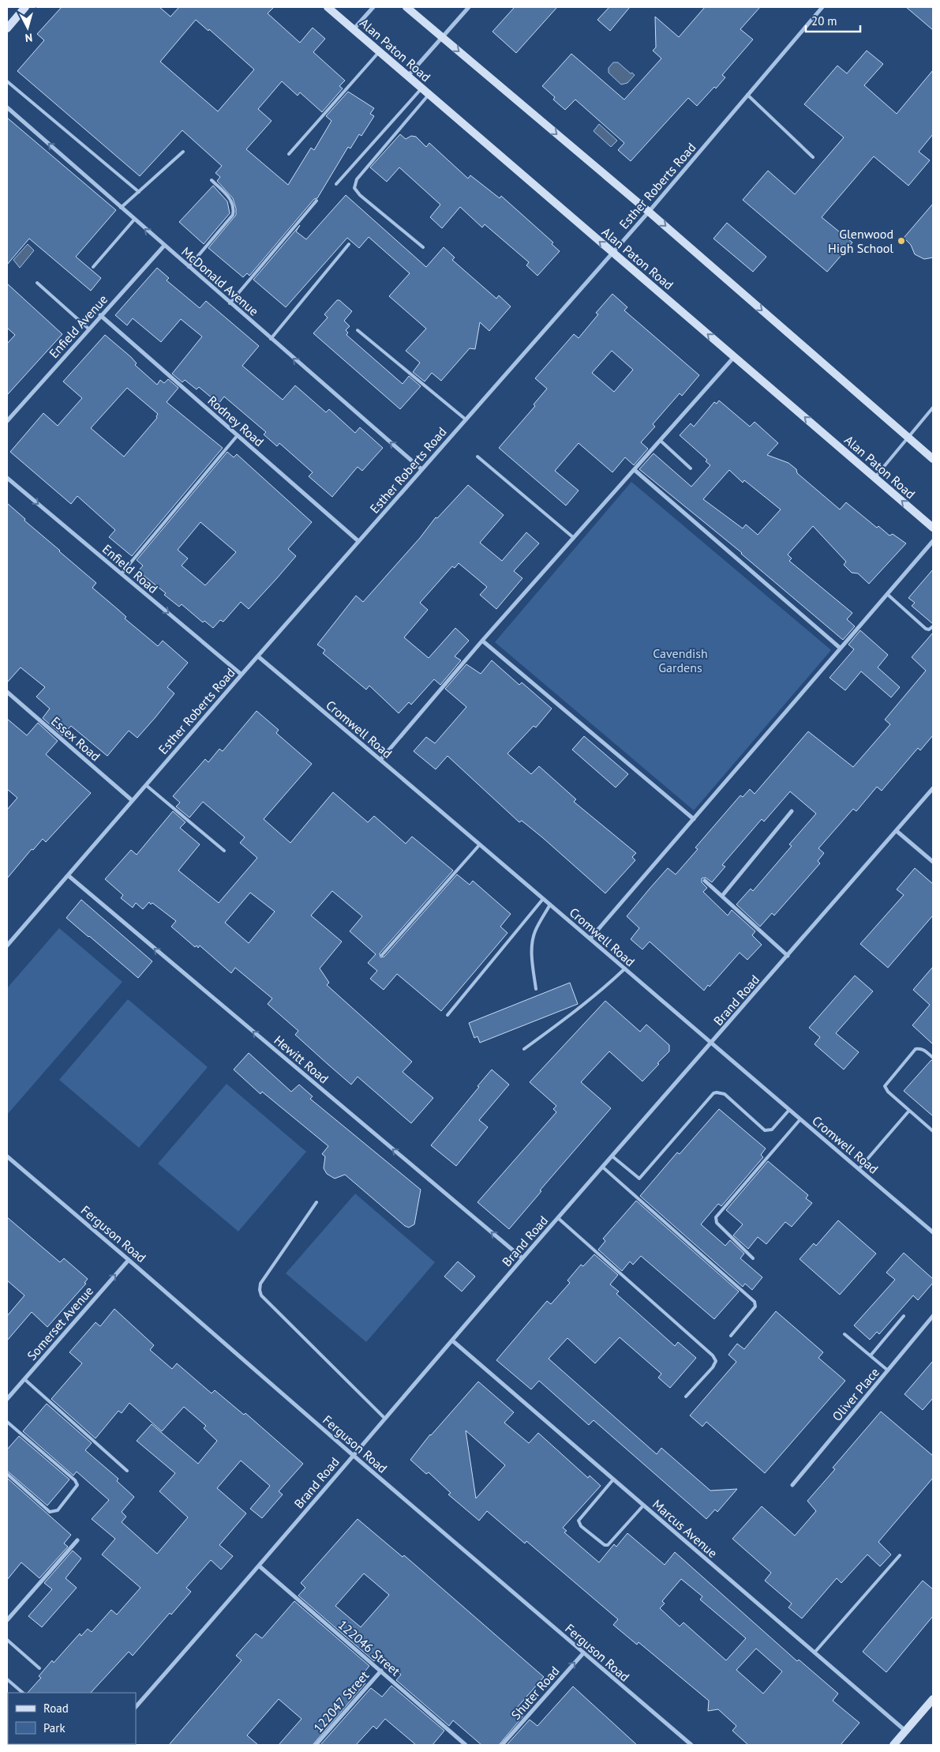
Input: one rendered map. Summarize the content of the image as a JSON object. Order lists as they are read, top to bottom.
{
  "streets": {
    "street": [
      "Alan Paton Road",
      "Esther Roberts Road",
      "McDonald Avenue",
      "Enfield Avenue",
      "Rodney Road",
      "Enfield Road",
      "Cromwell Road",
      "Essex Road",
      "Brand Road",
      "Hewitt Road",
      "Ferguson Road",
      "Somerset Avenue",
      "Oliver Place",
      "Marcus Avenue",
      "122046 Street",
      "Shuter Road",
      "122047 Street"
    ]
  },
  "crossings": [
    ["Alan Paton Road", "Esther Roberts Road"],
    ["Esther Roberts Road", "McDonald Avenue"],
    ["Esther Roberts Road", "Rodney Road"],
    ["Esther Roberts Road", "Enfield Road"],
    ["Esther Roberts Road", "Cromwell Road"],
    ["Esther Roberts Road", "Essex Road"],
    ["Esther Roberts Road", "Hewitt Road"],
    ["McDonald Avenue", "Enfield Avenue"],
    ["Enfield Avenue", "Rodney Road"],
    ["Cromwell Road", "Brand Road"],
    ["Brand Road", "Hewitt Road"],
    ["Brand Road", "Ferguson Road"],
    ["Brand Road", "Marcus Avenue"],
    ["Brand Road", "122046 Street"],
    ["Ferguson Road", "Somerset Avenue"],
    ["Ferguson Road", "Shuter Road"],
    ["122046 Street", "122047 Street"]
  ],
  "one_way": [
    "McDonald Avenue",
    "Enfield Road",
    "Hewitt Road",
    "Somerset Avenue",
    "Shuter Road"
  ],
  "parks": ["Cavendish Gardens"],
  "places": ["Glenwood High School"],
  "legend": ["Road", "Park"],
  "scale_bar": "20 m",
  "north": "bottom"
}
